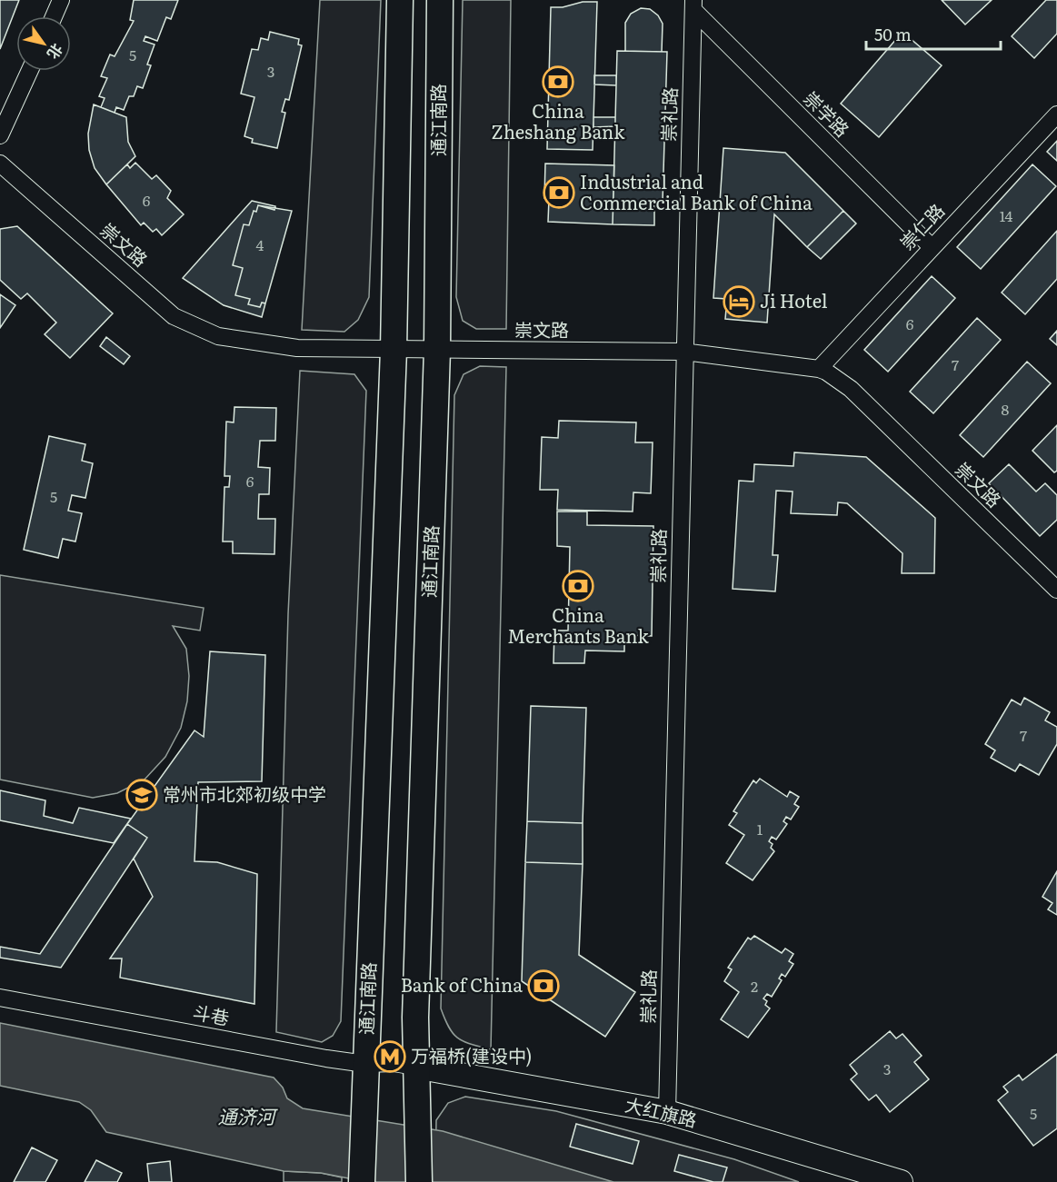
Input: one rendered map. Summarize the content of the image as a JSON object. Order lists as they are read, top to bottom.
{
  "streets": {
    "main road": ["通江南路"],
    "street": [
      "崇礼路",
      "崇学路",
      "崇仁路",
      "崇文路",
      "斗巷",
      "大红旗路"
    ]
  },
  "crossings": [
    ["崇礼路", "崇学路"],
    ["崇礼路", "崇文路"],
    ["崇礼路", "大红旗路"],
    ["崇学路", "崇仁路"],
    ["通江南路", "崇文路"],
    ["通江南路", "斗巷"],
    ["通江南路", "大红旗路"],
    ["崇仁路", "崇文路"],
    ["斗巷", "大红旗路"]
  ],
  "water": ["通济河"],
  "places": {
    "bank": [
      "China Zheshang Bank",
      "Industrial and Commercial Bank of China",
      "China Merchants Bank",
      "Bank of China"
    ],
    "hotel": ["Ji Hotel"],
    "school or university": ["常州市北郊初级中学"],
    "metro station": ["万福桥(建设中)"]
  },
  "house_numbers": [
    "5",
    "3",
    "6",
    "14",
    "4",
    "6",
    "7",
    "8",
    "6",
    "5",
    "7",
    "1",
    "2",
    "3",
    "5"
  ],
  "scale_bar": "50 m",
  "north": "bottom right"
}
